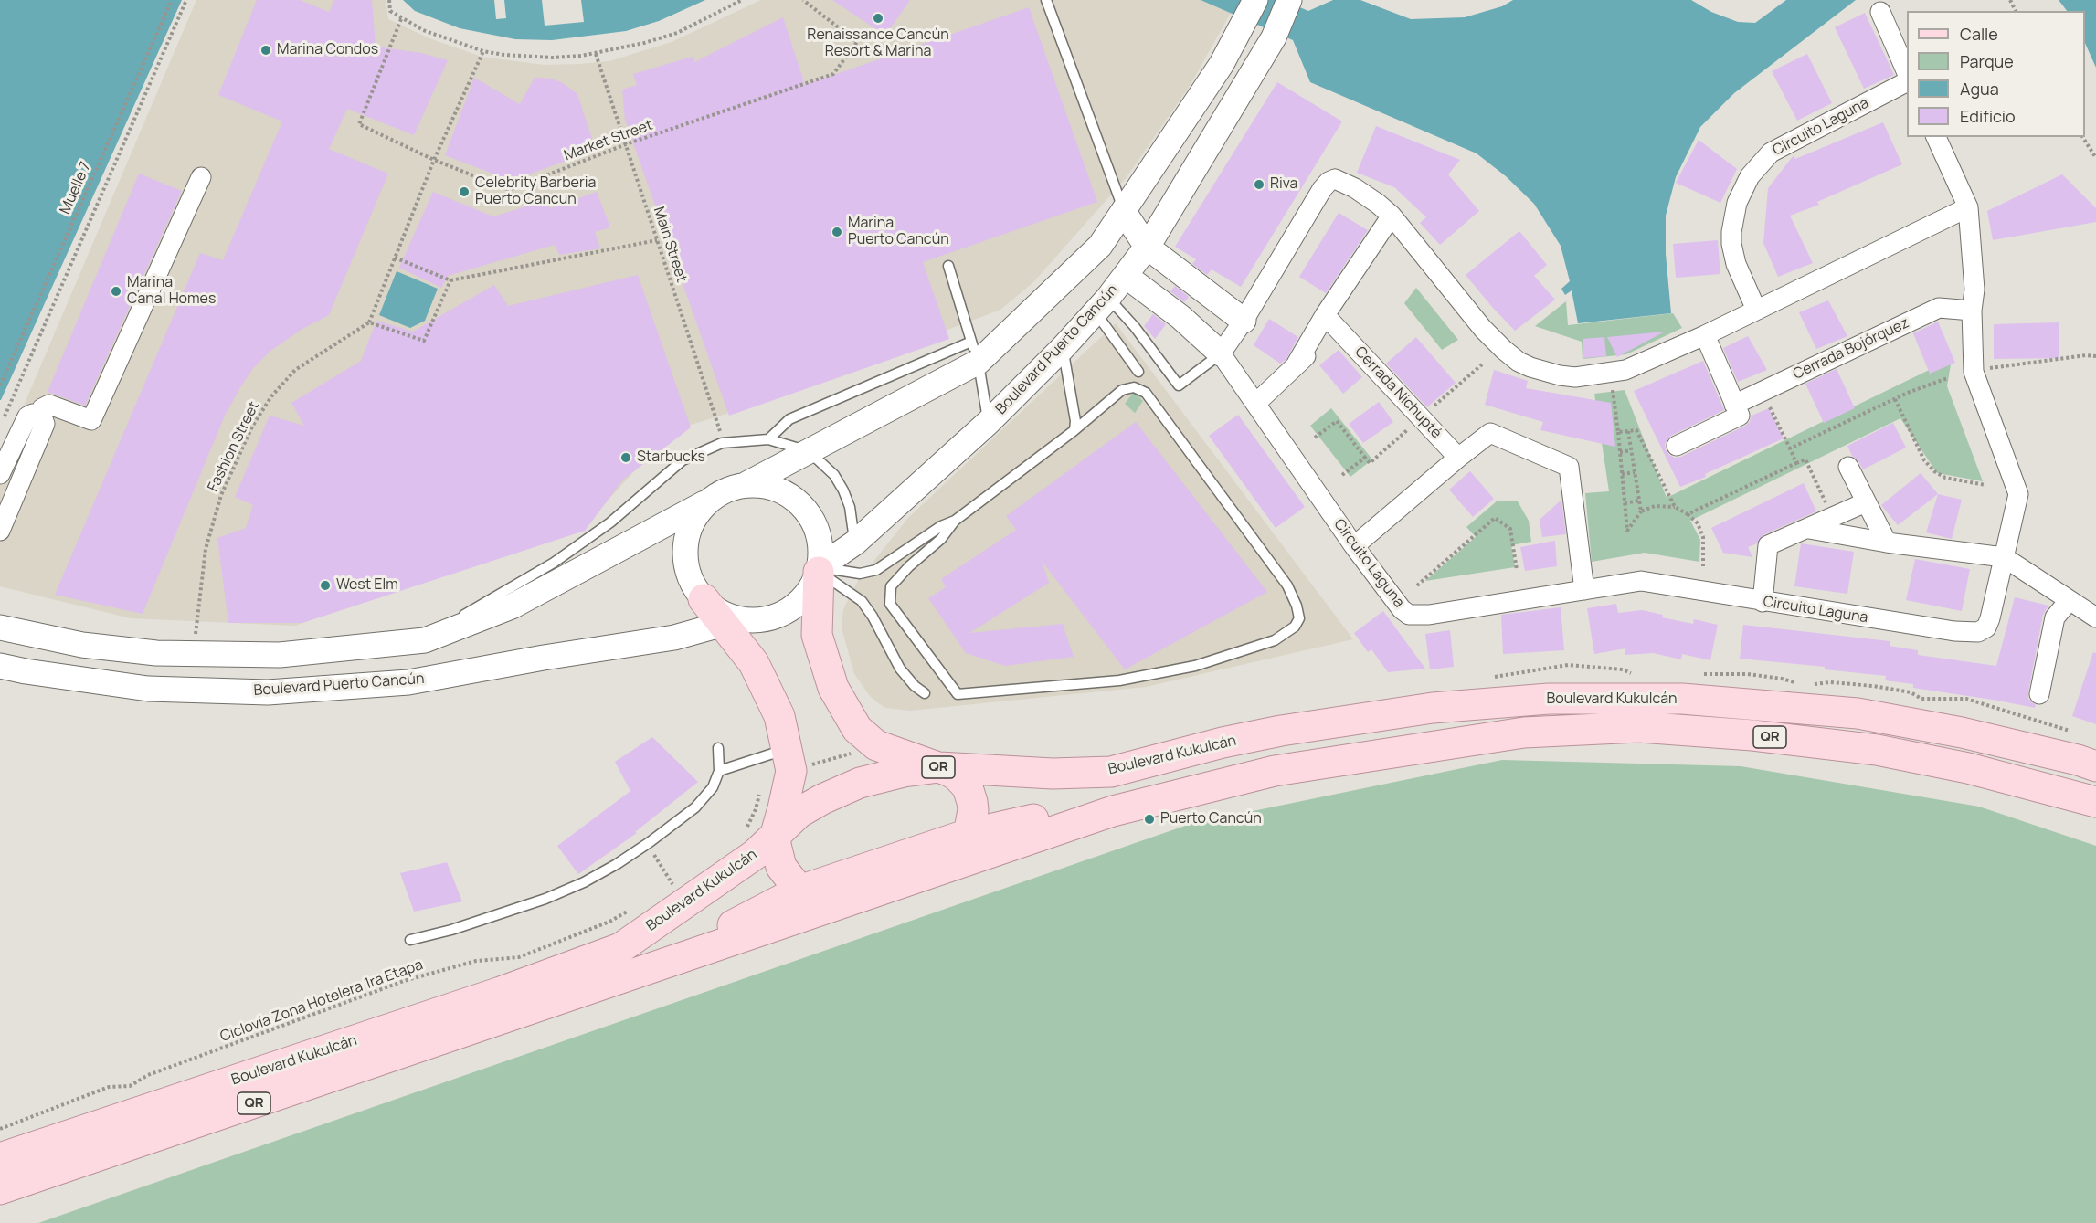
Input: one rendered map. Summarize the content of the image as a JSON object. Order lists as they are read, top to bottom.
{
  "streets": {
    "main road": ["Boulevard Kukulcán", "QR"],
    "street": [
      "Circuito Laguna",
      "Cerrada Bojórquez",
      "Boulevard Puerto Cancún",
      "Cerrada Nichupté"
    ],
    "path": [
      "Market Street",
      "Muelle 7",
      "Main Street",
      "Fashion Street",
      "Ciclovía Zona Hotelera 1ra Etapa"
    ]
  },
  "crossings": [
    ["Circuito Laguna", "Cerrada Bojórquez"],
    ["Market Street", "Main Street"]
  ],
  "places": [
    "Renaissance Cancún Resort & Marina",
    "Marina Condos",
    "Riva",
    "Celebrity Barberia Puerto Cancun",
    "Marina Puerto Cancún",
    "Marina Canal Homes",
    "Starbucks",
    "West Elm",
    "Puerto Cancún"
  ],
  "legend": [
    "Calle",
    "Parque",
    "Agua",
    "Edificio"
  ]
}
